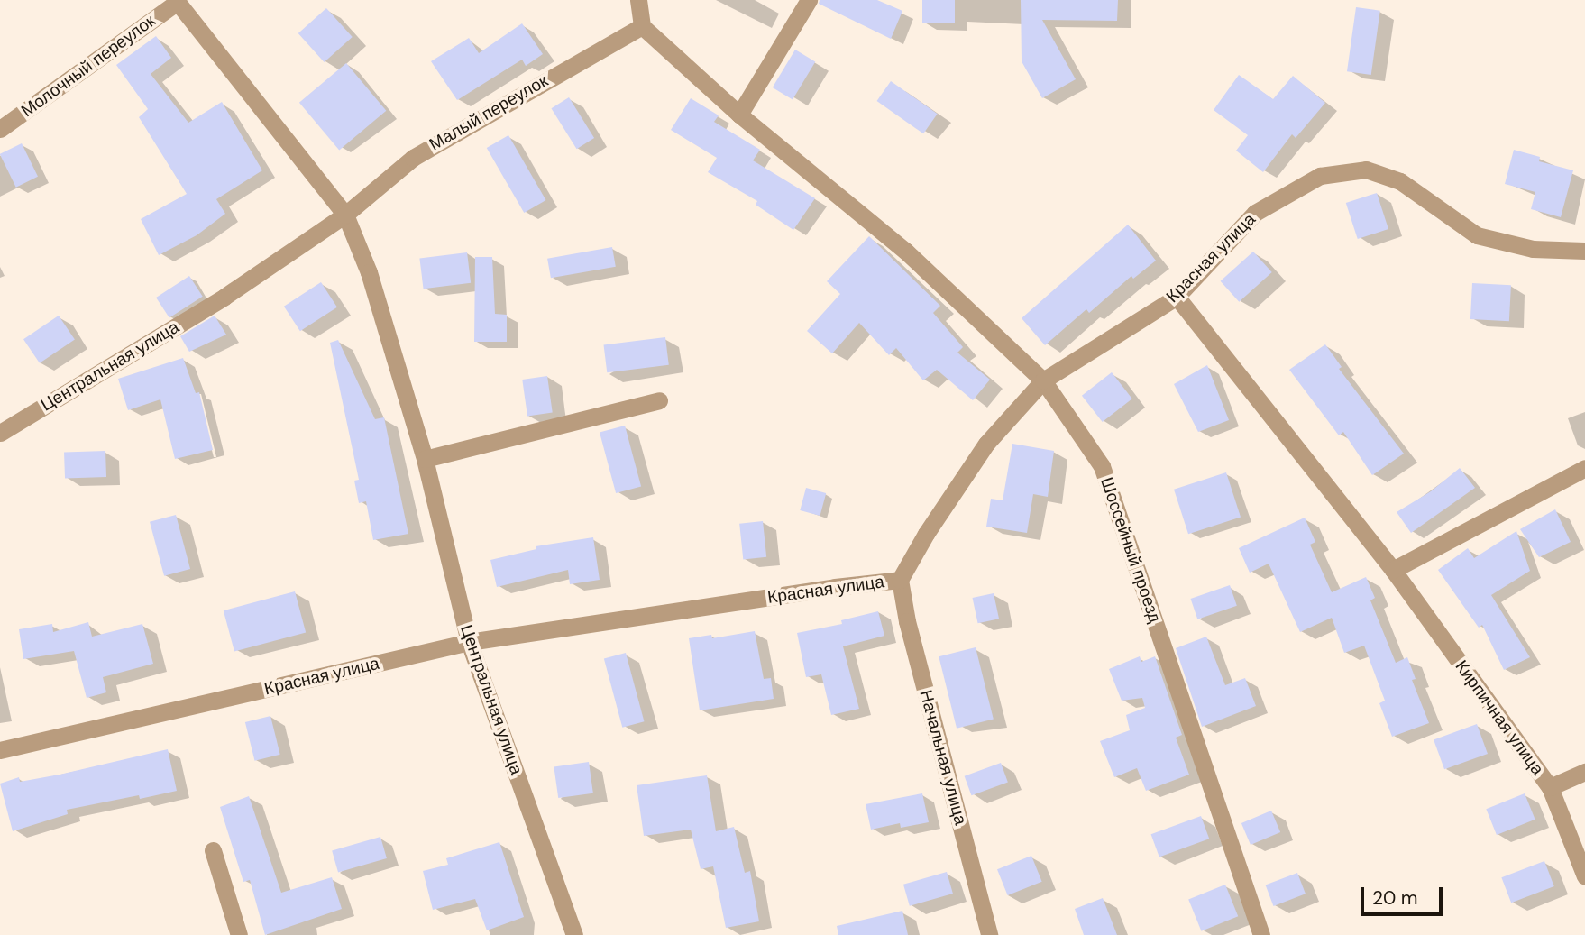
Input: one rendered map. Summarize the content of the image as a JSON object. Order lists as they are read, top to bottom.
{
  "streets": {
    "street": [
      "Молочный переулок",
      "Малый переулок",
      "Красная улица",
      "Центральная улица",
      "Шоссейный проезд",
      "Кирпичная улица",
      "Начальная улица"
    ]
  },
  "crossings": [
    ["Молочный переулок", "Центральная улица"],
    ["Малый переулок", "Центральная улица"],
    ["Малый переулок", "Шоссейный проезд"],
    ["Красная улица", "Центральная улица"],
    ["Красная улица", "Шоссейный проезд"],
    ["Красная улица", "Кирпичная улица"],
    ["Красная улица", "Начальная улица"]
  ],
  "scale_bar": "20 m"
}
